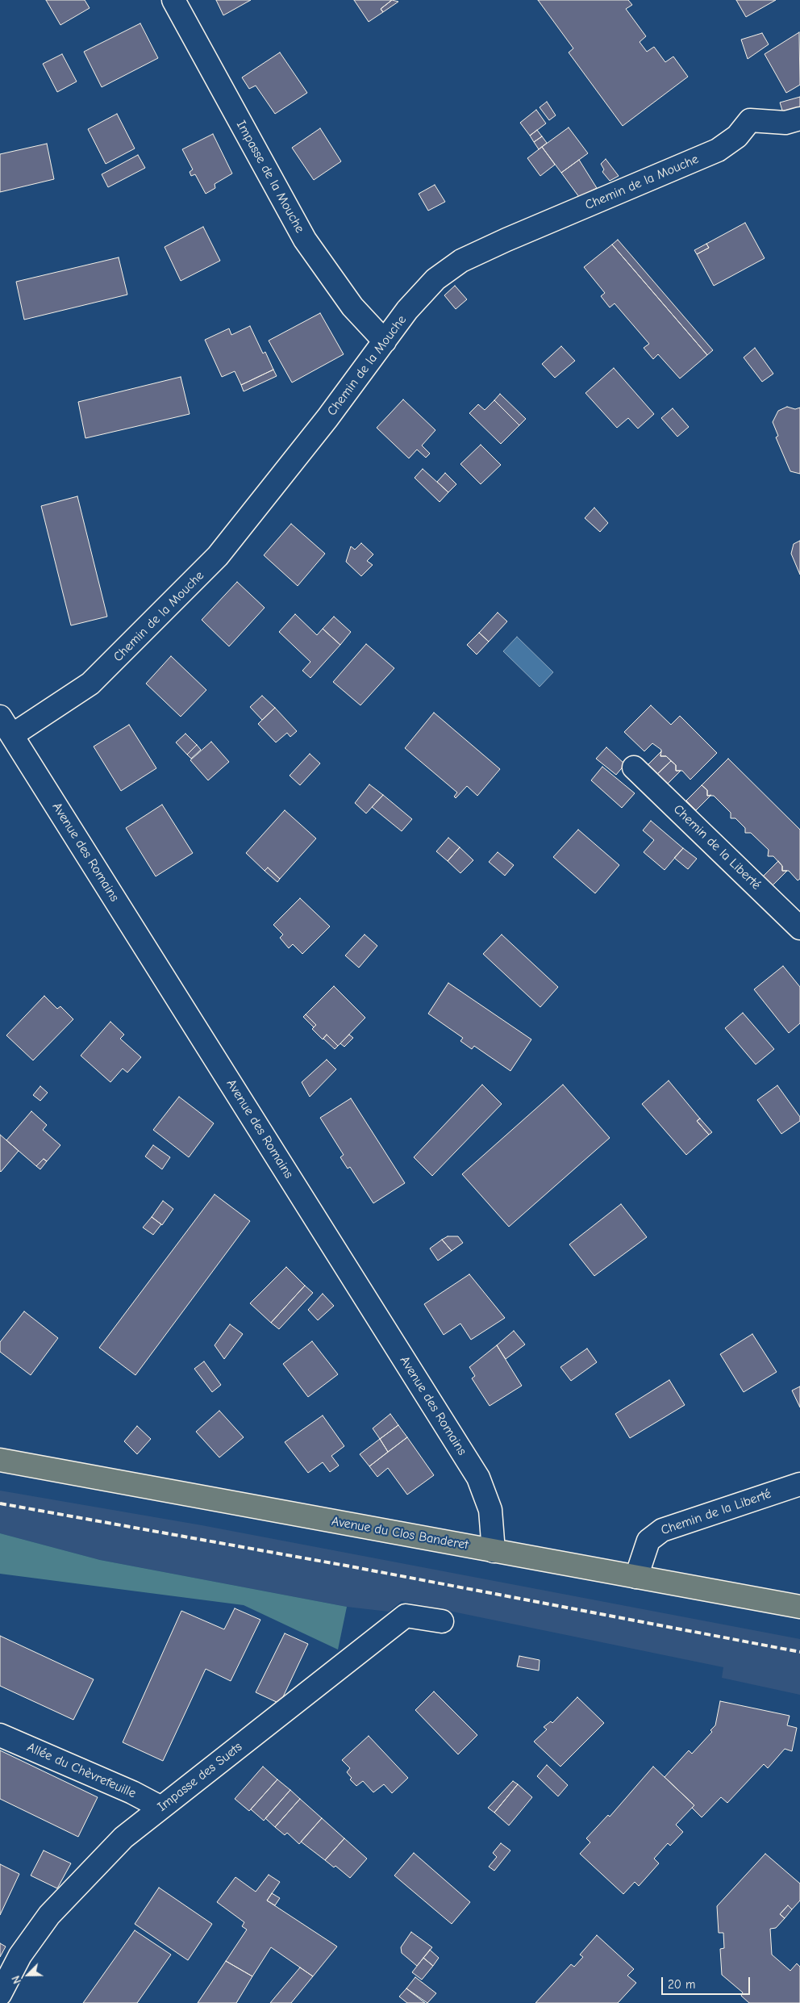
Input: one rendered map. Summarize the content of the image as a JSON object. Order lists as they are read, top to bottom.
{
  "streets": {
    "main road": ["Avenue du Clos Banderet"],
    "street": [
      "Impasse de la Mouche",
      "Chemin de la Mouche",
      "Chemin de la Liberté",
      "Avenue des Romains",
      "Allée du Chèvrefeuille",
      "Impasse des Suets"
    ]
  },
  "crossings": [
    ["Impasse de la Mouche", "Chemin de la Mouche"],
    ["Chemin de la Mouche", "Avenue des Romains"],
    ["Chemin de la Liberté", "Avenue du Clos Banderet"],
    ["Avenue des Romains", "Avenue du Clos Banderet"],
    ["Allée du Chèvrefeuille", "Impasse des Suets"]
  ],
  "scale_bar": "20 m",
  "north": "bottom left"
}
